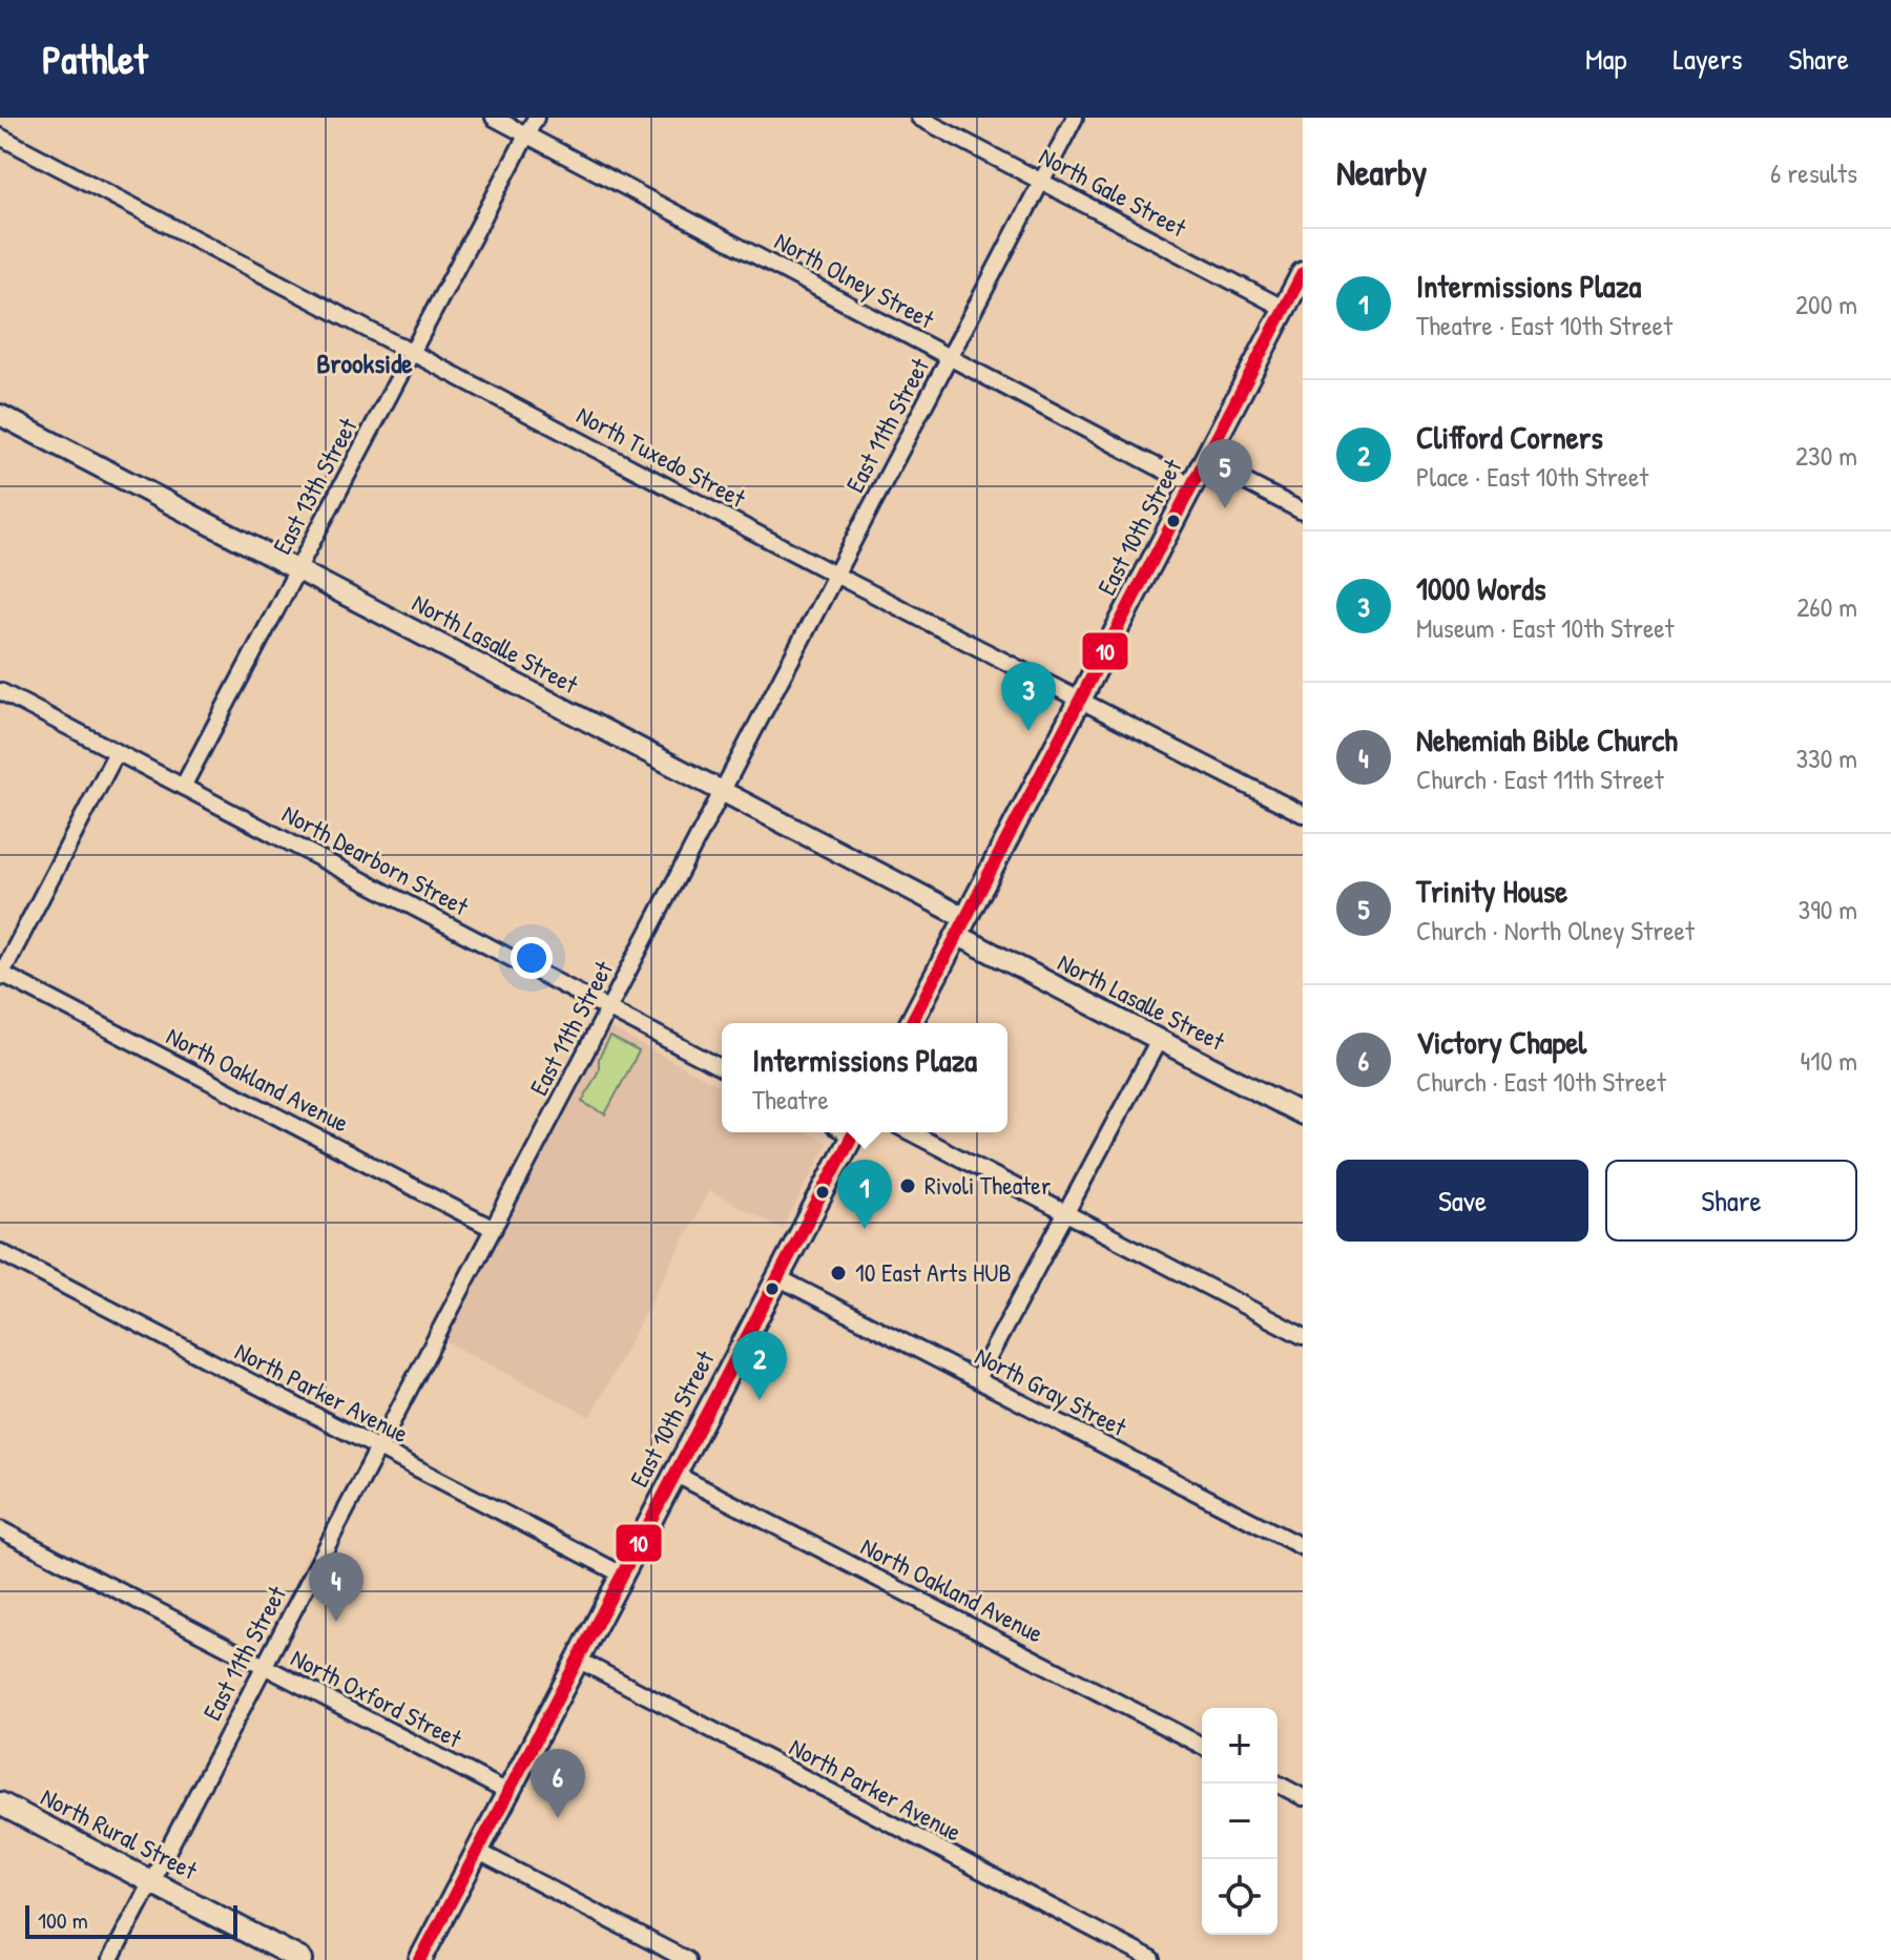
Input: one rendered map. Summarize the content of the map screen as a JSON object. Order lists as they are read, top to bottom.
{
  "streets": {
    "main road": ["East 10th Street", "North Rural Street"],
    "street": [
      "North Gale Street",
      "North Olney Street",
      "East 11th Street",
      "North Tuxedo Street",
      "East 13th Street",
      "North Lasalle Street",
      "North Dearborn Street",
      "North Oakland Avenue",
      "North Gray Street",
      "North Parker Avenue",
      "North Oxford Street"
    ]
  },
  "crossings": [
    ["North Gale Street", "East 11th Street"],
    ["North Gale Street", "East 10th Street"],
    ["North Olney Street", "East 11th Street"],
    ["North Olney Street", "East 13th Street"],
    ["North Olney Street", "East 10th Street"],
    ["East 11th Street", "North Tuxedo Street"],
    ["East 11th Street", "North Lasalle Street"],
    ["East 11th Street", "North Dearborn Street"],
    ["East 11th Street", "North Oakland Avenue"],
    ["East 11th Street", "North Parker Avenue"],
    ["East 11th Street", "North Oxford Street"],
    ["East 11th Street", "North Rural Street"],
    ["North Tuxedo Street", "East 13th Street"],
    ["North Tuxedo Street", "East 10th Street"],
    ["East 13th Street", "North Lasalle Street"],
    ["East 13th Street", "North Dearborn Street"],
    ["East 10th Street", "North Lasalle Street"],
    ["East 10th Street", "North Oakland Avenue"],
    ["East 10th Street", "North Gray Street"],
    ["East 10th Street", "North Parker Avenue"],
    ["East 10th Street", "North Oxford Street"]
  ],
  "districts": ["Brookside"],
  "places": ["Rivoli Theater", "10 East Arts HUB"],
  "lines": ["transit line 10"],
  "scale_bar": "100 m",
  "page": {
    "header": "Pathlet",
    "nav": ["Map", "Layers", "Share"],
    "heading": ["Nearby", "6 results"],
    "list": [
      {
        "mark": "1",
        "name": "Intermissions Plaza",
        "note": "Theatre · East 10th Street",
        "value": "200 m"
      },
      {
        "mark": "2",
        "name": "Clifford Corners",
        "note": "Place · East 10th Street",
        "value": "230 m"
      },
      {
        "mark": "3",
        "name": "1000 Words",
        "note": "Museum · East 10th Street",
        "value": "260 m"
      },
      {
        "mark": "4",
        "name": "Nehemiah Bible Church",
        "note": "Church · East 11th Street",
        "value": "330 m"
      },
      {
        "mark": "5",
        "name": "Trinity House",
        "note": "Church · North Olney Street",
        "value": "390 m"
      },
      {
        "mark": "6",
        "name": "Victory Chapel",
        "note": "Church · East 10th Street",
        "value": "410 m"
      }
    ],
    "pins": [
      "5",
      "3",
      "1",
      "2",
      "4",
      "6"
    ],
    "popup": ["Intermissions Plaza", "Theatre"],
    "buttons": ["Save", "Share"],
    "map_buttons": ["+", "−"],
    "scale": "100 m"
  }
}
